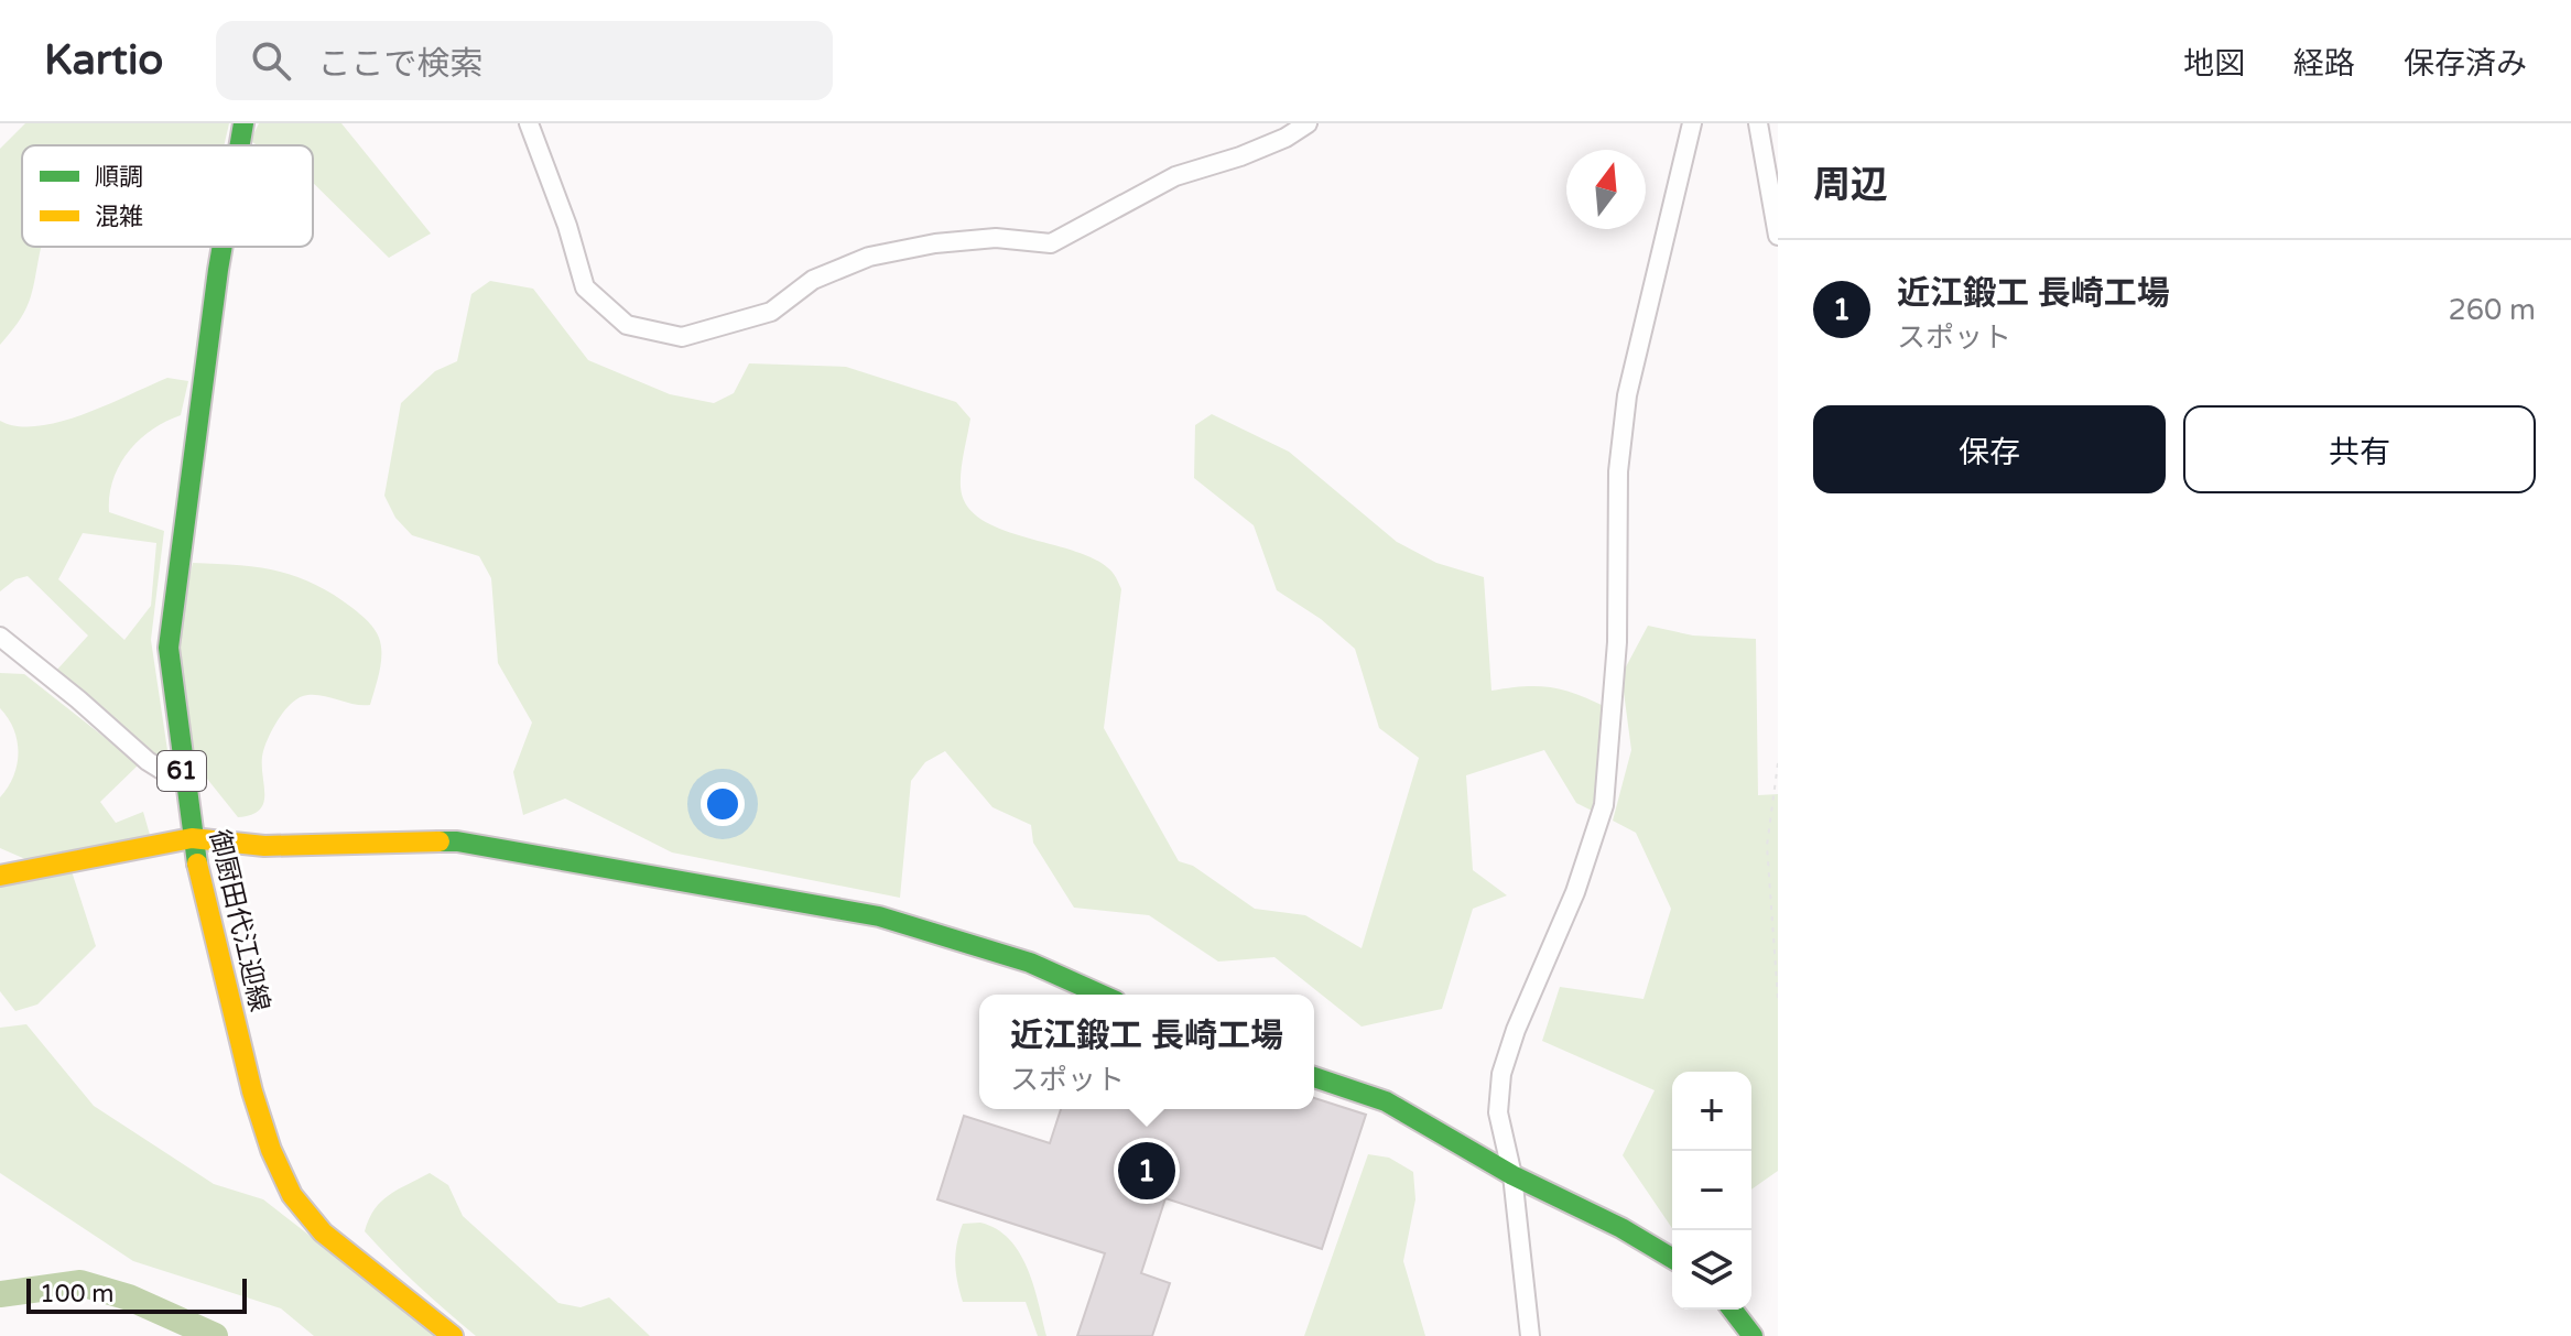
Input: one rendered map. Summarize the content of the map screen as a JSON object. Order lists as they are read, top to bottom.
{
  "streets": {
    "street": ["61", "御厨田代江迎線"]
  },
  "legend": ["順調", "混雑"],
  "scale_bar": "100 m",
  "north": "top",
  "page": {
    "header": "Kartio",
    "search": "ここで検索",
    "nav": ["地図", "経路", "保存済み"],
    "heading": "周辺",
    "list": [
      {
        "mark": "1",
        "name": "近江鍛工 長崎工場",
        "note": "スポット",
        "value": "260 m"
      }
    ],
    "buttons": ["保存", "共有"],
    "popup": ["近江鍛工 長崎工場", "スポット"],
    "map_buttons": ["+", "−"],
    "pins": "1",
    "scale": "100 m"
  }
}
